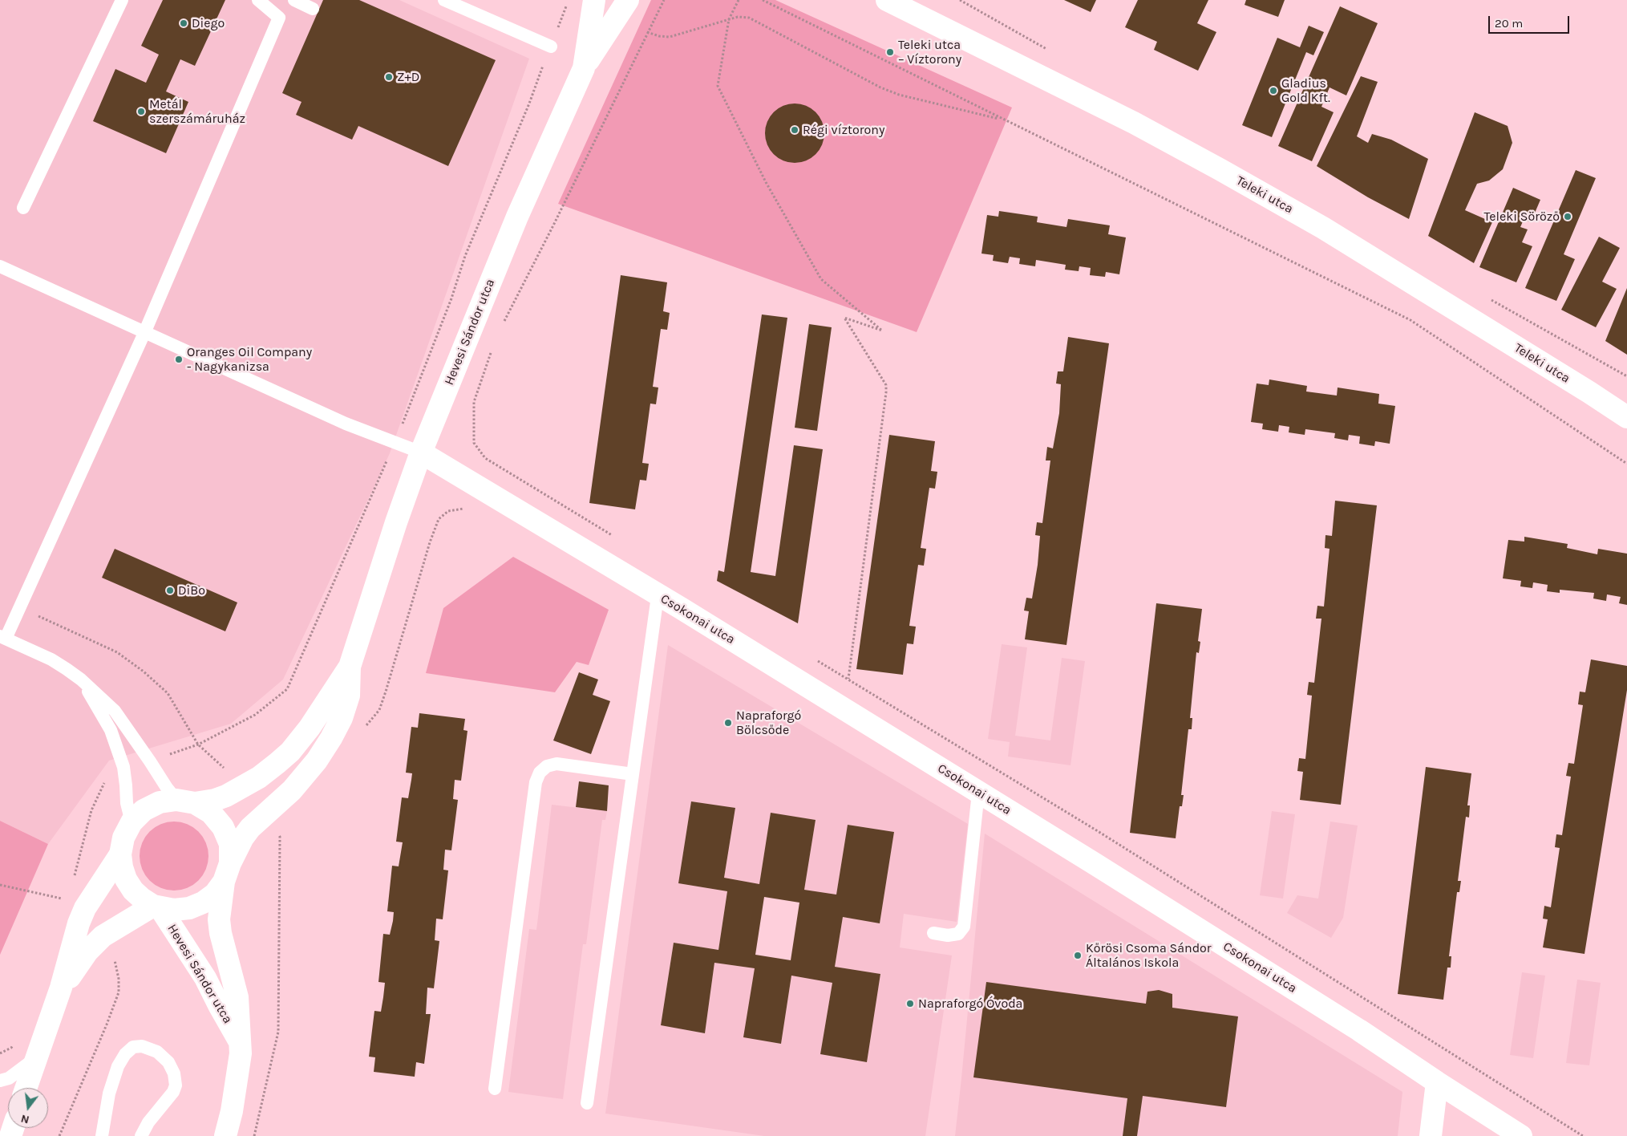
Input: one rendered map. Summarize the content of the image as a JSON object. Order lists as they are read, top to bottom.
{
  "streets": {
    "street": ["Teleki utca", "Hevesi Sándor utca", "Csokonai utca"]
  },
  "crossings": [
    ["Hevesi Sándor utca", "Csokonai utca"]
  ],
  "places": [
    "Diego",
    "Teleki utca – Víztorony",
    "Z+D",
    "Gladius Gold Kft.",
    "Metál szerszámáruház",
    "Régi víztorony",
    "Teleki Söröző",
    "Oranges Oil Company - Nagykanizsa",
    "DiBo",
    "Napraforgó Bölcsőde",
    "Kőrösi Csoma Sándor Általános Iskola",
    "Napraforgó Óvoda"
  ],
  "scale_bar": "20 m",
  "north": "bottom"
}
